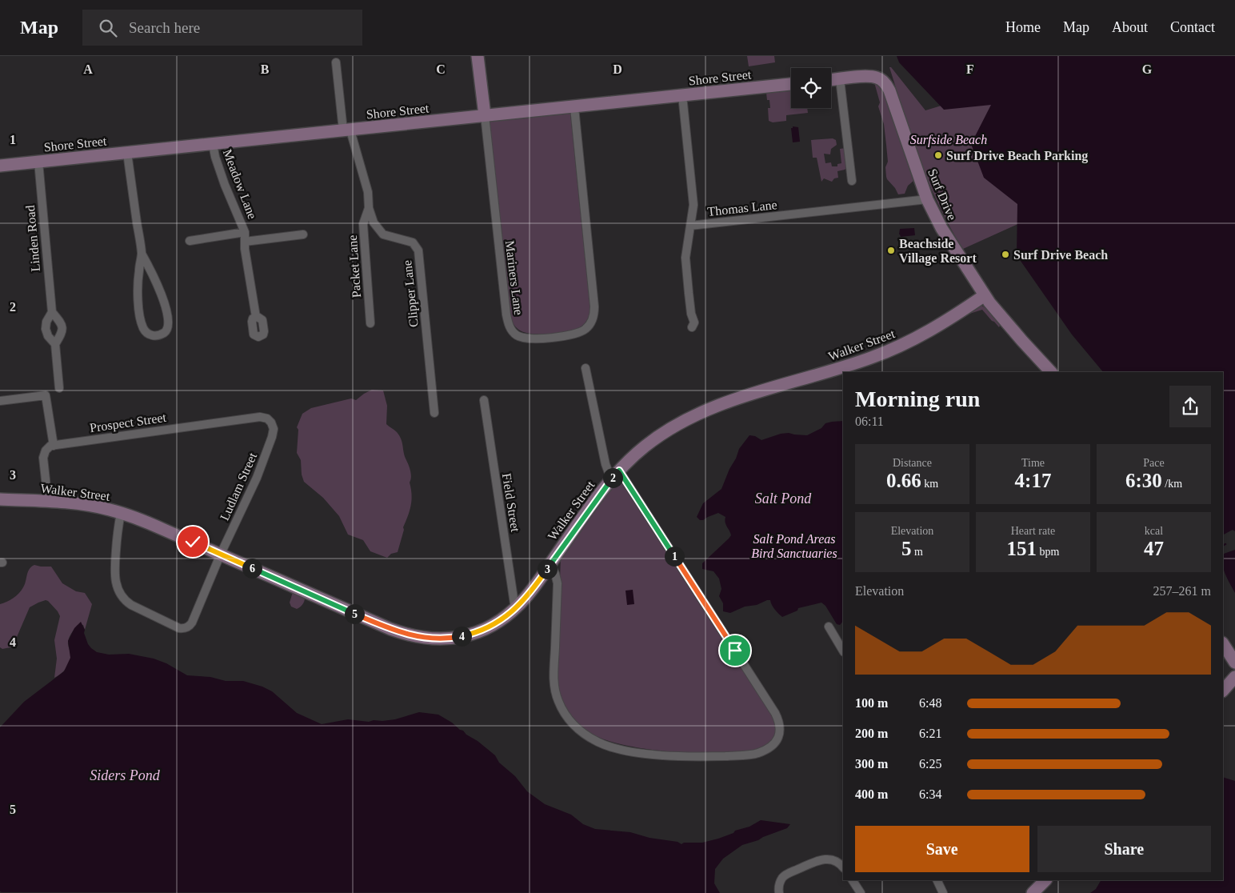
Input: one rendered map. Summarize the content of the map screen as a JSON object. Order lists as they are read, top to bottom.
{
  "streets": {
    "main road": ["Shore Street", "Surf Drive", "Walker Street"],
    "street": [
      "Meadow Lane",
      "Thomas Lane",
      "Linden Road",
      "Packet Lane",
      "Mariners Lane",
      "Clipper Lane",
      "Prospect Street",
      "Ludlam Street",
      "Field Street"
    ]
  },
  "crossings": [
    ["Shore Street", "Meadow Lane"],
    ["Shore Street", "Thomas Lane"],
    ["Shore Street", "Linden Road"],
    ["Shore Street", "Mariners Lane"],
    ["Shore Street", "Clipper Lane"],
    ["Surf Drive", "Thomas Lane"],
    ["Surf Drive", "Walker Street"],
    ["Packet Lane", "Clipper Lane"],
    ["Walker Street", "Ludlam Street"],
    ["Walker Street", "Field Street"],
    ["Prospect Street", "Ludlam Street"]
  ],
  "water": ["Salt Pond", "Siders Pond"],
  "parks": ["Surfside Beach", "Salt Pond Areas Bird Sanctuaries"],
  "places": ["Surf Drive Beach Parking", "Beachside Village Resort", "Surf Drive Beach"],
  "page": {
    "header": "Map",
    "search": "Search here",
    "nav": [
      "Home",
      "Map",
      "About",
      "Contact"
    ],
    "heading": ["Morning run", "06:11"],
    "stats": [
      ["Distance", "0.66 km"],
      ["Time", "4:17"],
      ["Pace", "6:30 /km"],
      ["Elevation", "5 m"],
      ["Heart rate", "151 bpm"],
      ["kcal", "47"]
    ],
    "pins": [
      "2",
      "1",
      "6",
      "3",
      "5",
      "4"
    ],
    "chart": ["Elevation", "257–261 m"],
    "list": [
      {
        "name": "100 m",
        "note": "6:48"
      },
      {
        "name": "200 m",
        "note": "6:21"
      },
      {
        "name": "300 m",
        "note": "6:25"
      },
      {
        "name": "400 m",
        "note": "6:34"
      }
    ],
    "buttons": ["Save", "Share"]
  },
  "grid": {
    "columns": [
      "A",
      "B",
      "C",
      "D",
      "F",
      "G"
    ],
    "rows": [
      "1",
      "2",
      "3",
      "4",
      "5"
    ]
  }
}
